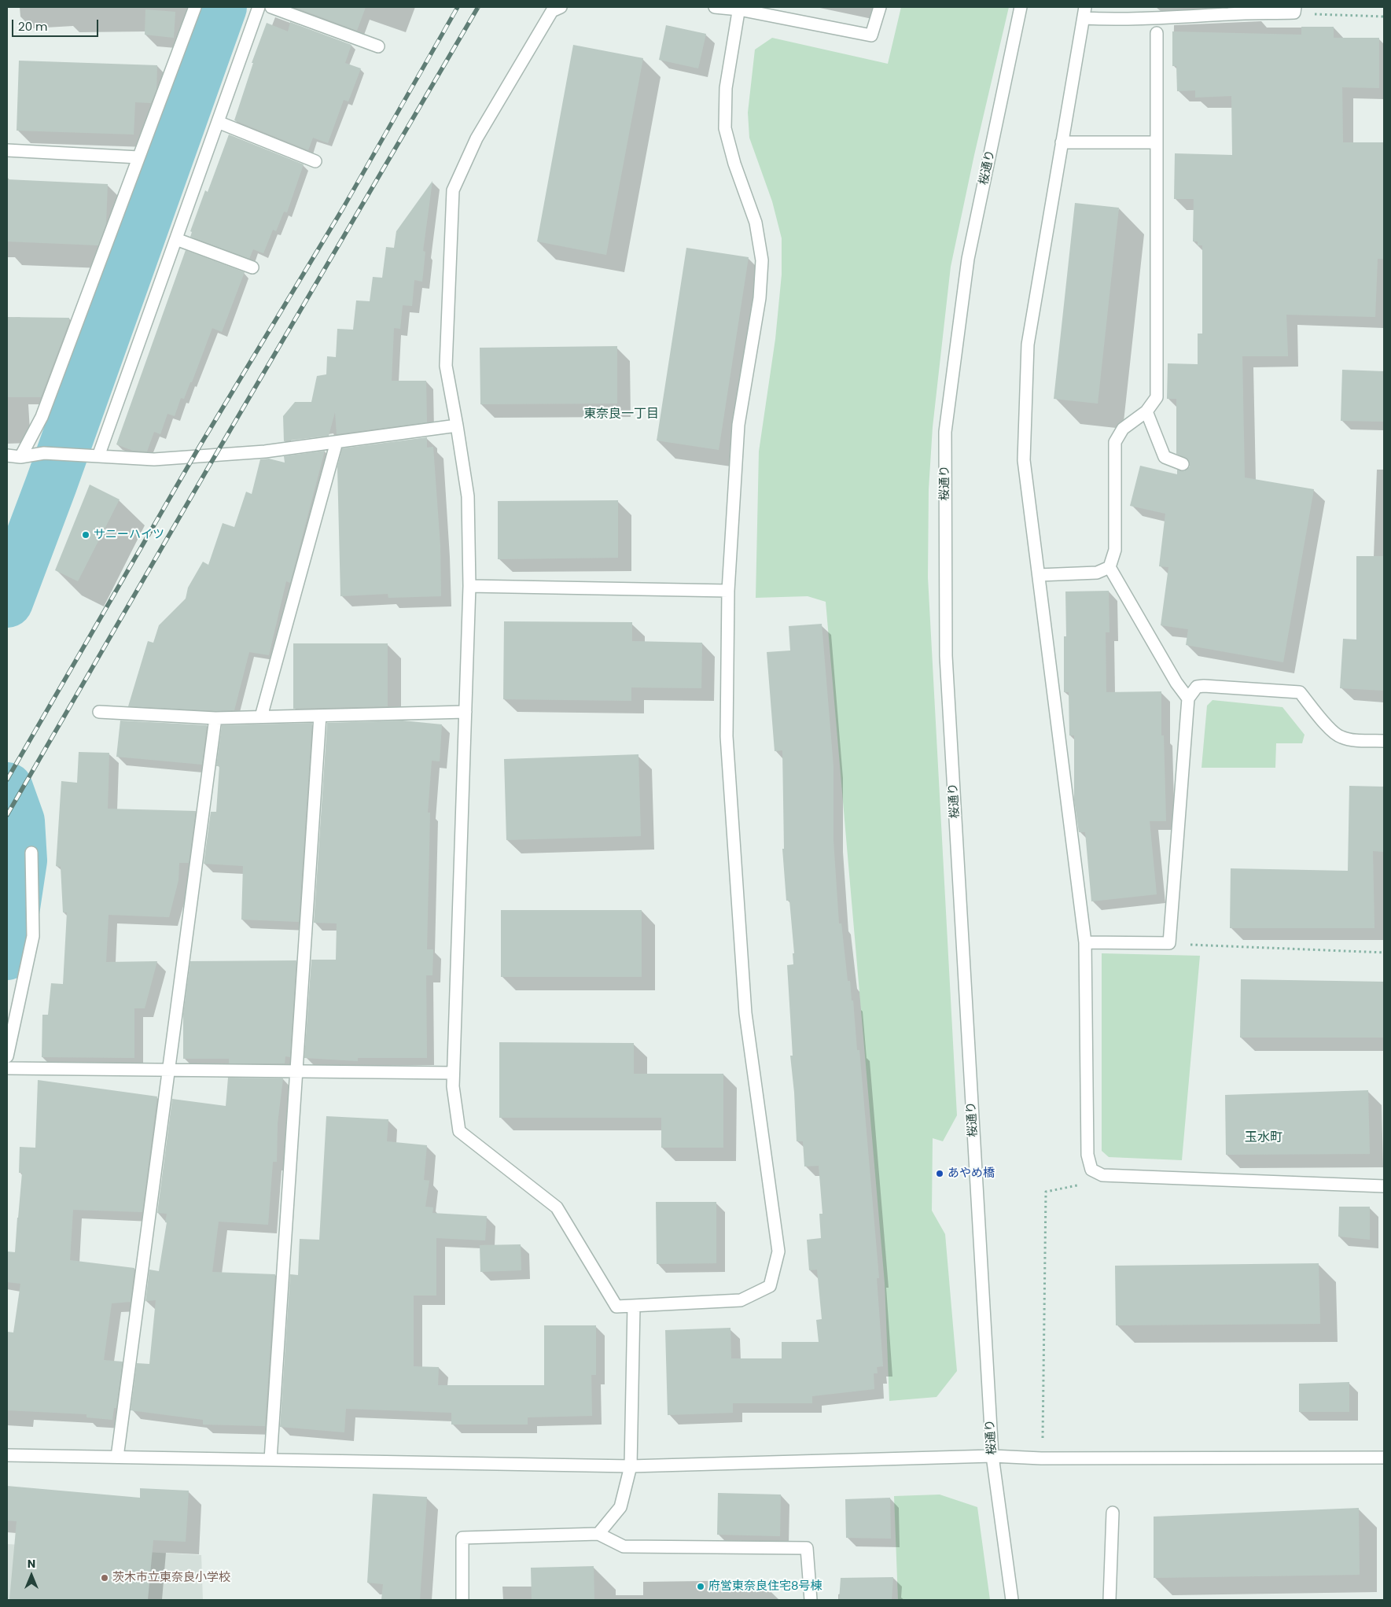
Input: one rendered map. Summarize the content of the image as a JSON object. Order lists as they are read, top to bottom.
{
  "streets": {
    "street": ["桜通り"]
  },
  "districts": ["東奈良一丁目", "玉水町"],
  "places": [
    "サニーハイツ",
    "あやめ橋",
    "茨木市立東奈良小学校",
    "府営東奈良住宅8号棟"
  ],
  "scale_bar": "20 m",
  "north": "top"
}
